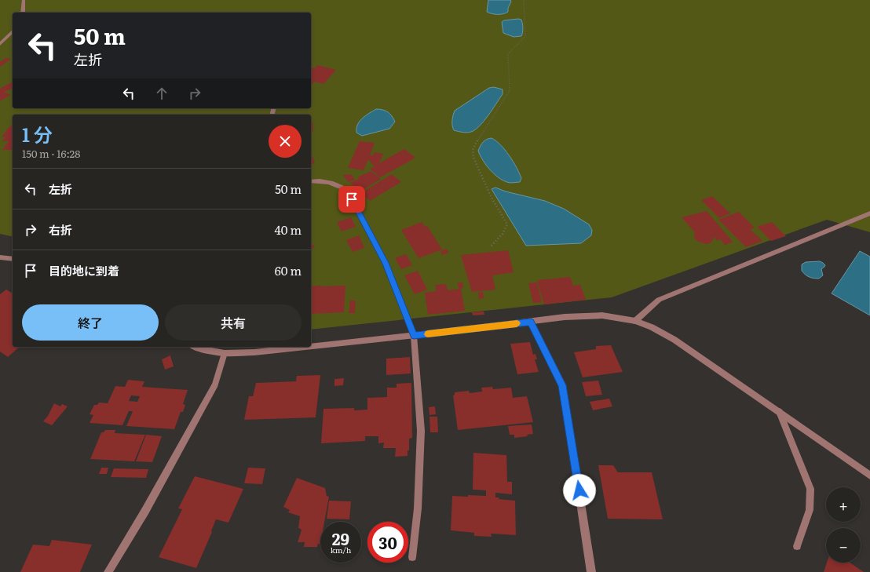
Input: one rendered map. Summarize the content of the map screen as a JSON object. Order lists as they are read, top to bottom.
{
  "page": {
    "turn": ["50 m", "左折"],
    "heading": ["1 分", "150 m · 16:28"],
    "list": [
      {
        "name": "左折",
        "value": "50 m"
      },
      {
        "name": "右折",
        "value": "40 m"
      },
      {
        "name": "目的地に到着",
        "value": "60 m"
      }
    ],
    "buttons": ["終了", "共有"],
    "map_buttons": ["+", "−"],
    "speed": "29 km/h",
    "limit": "30"
  }
}
